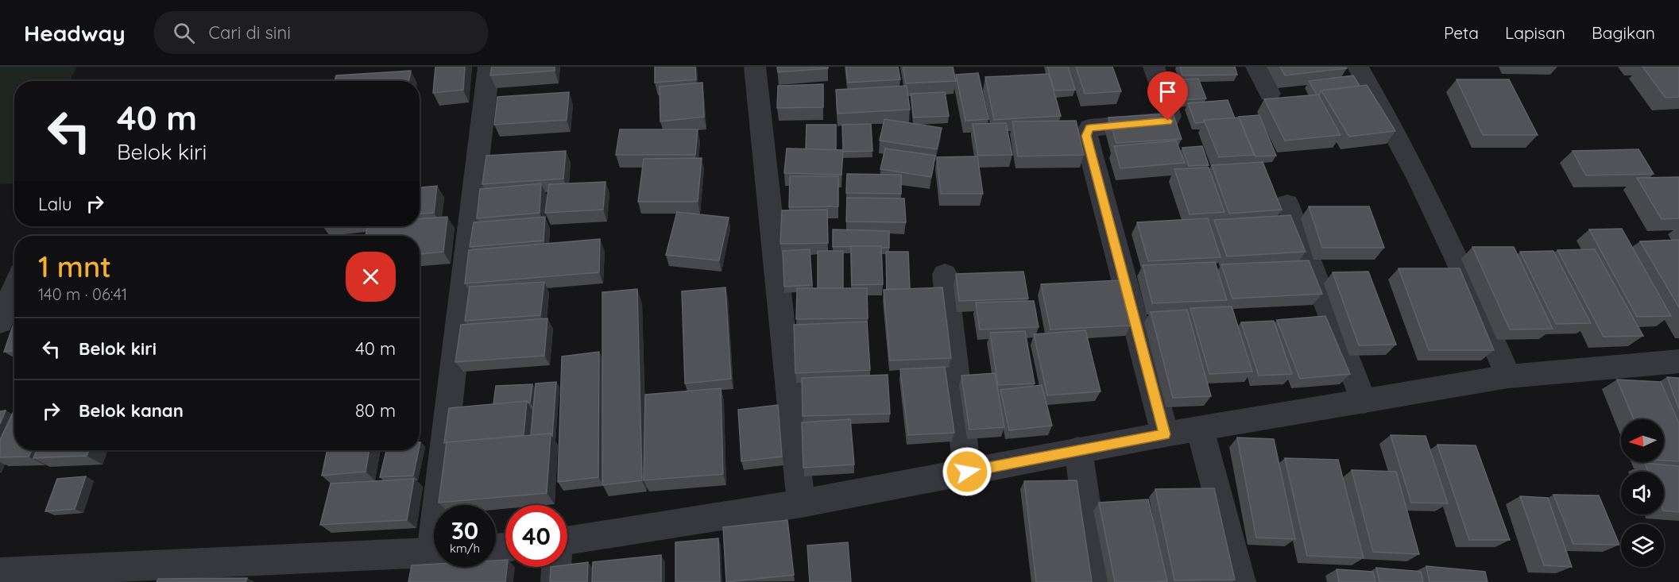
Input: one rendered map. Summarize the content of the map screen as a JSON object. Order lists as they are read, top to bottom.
{
  "north": "left",
  "page": {
    "header": "Headway",
    "search": "Cari di sini",
    "nav": ["Peta", "Lapisan", "Bagikan"],
    "turn": ["40 m", "Belok kiri"],
    "then": "Lalu",
    "heading": ["1 mnt", "140 m · 06:41"],
    "list": [
      {
        "name": "Belok kiri",
        "value": "40 m"
      },
      {
        "name": "Belok kanan",
        "value": "80 m"
      }
    ],
    "speed": "30 km/h",
    "limit": "40"
  }
}
